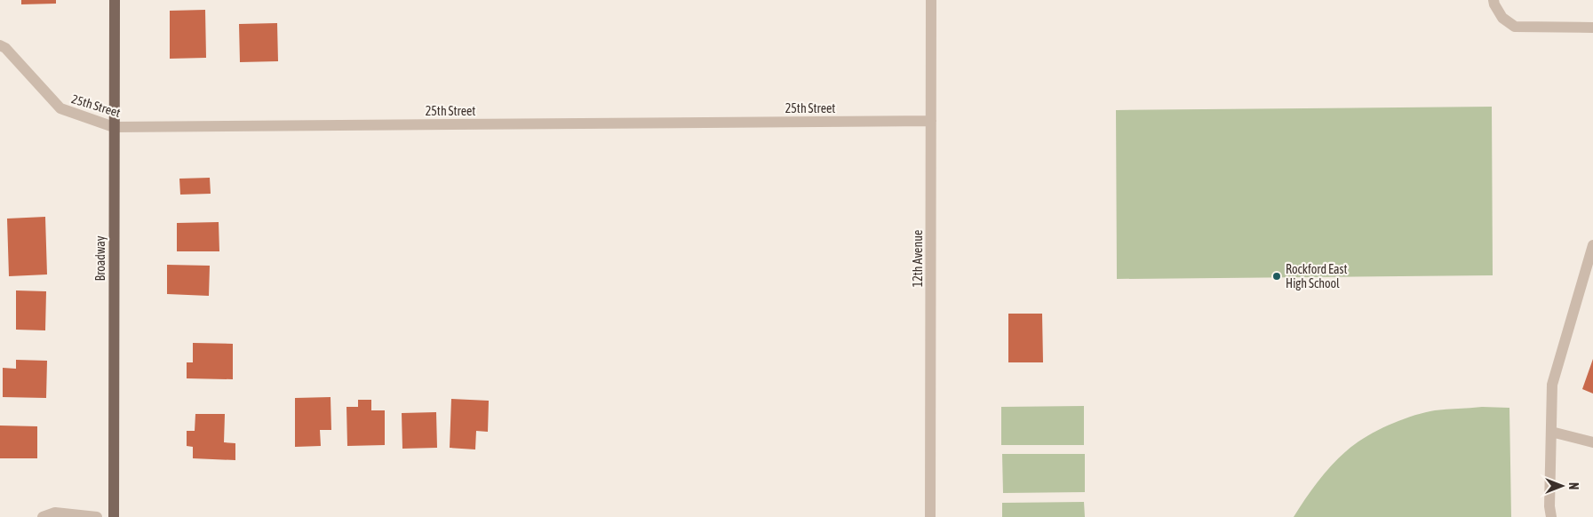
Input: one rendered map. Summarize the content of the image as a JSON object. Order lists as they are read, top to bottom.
{
  "streets": {
    "main road": ["Broadway"],
    "street": ["25th Street", "12th Avenue"]
  },
  "crossings": [
    ["25th Street", "Broadway"],
    ["25th Street", "12th Avenue"]
  ],
  "places": ["Rockford East High School"],
  "north": "right"
}
